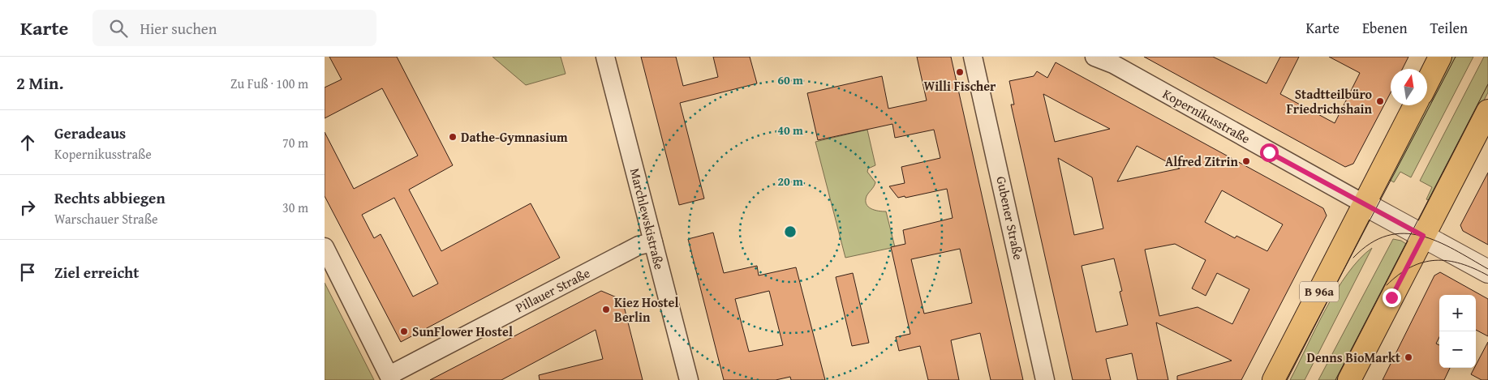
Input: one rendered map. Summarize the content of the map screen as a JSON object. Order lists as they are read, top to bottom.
{
  "streets": {
    "main road": ["B 96a"],
    "street": [
      "Kopernikusstraße",
      "Gubener Straße",
      "Marchlewskistraße",
      "Pillauer Straße"
    ]
  },
  "crossings": [
    ["Kopernikusstraße", "B 96a"],
    ["Marchlewskistraße", "Pillauer Straße"]
  ],
  "places": [
    "Willi Fischer",
    "Stadtteilbüro Friedrichshain",
    "Dathe-Gymnasium",
    "Alfred Zitrin",
    "Kiez Hostel Berlin",
    "SunFlower Hostel",
    "Denns BioMarkt"
  ],
  "north": "top",
  "page": {
    "header": "Karte",
    "search": "Hier suchen",
    "nav": ["Karte", "Ebenen", "Teilen"],
    "heading": ["2 Min.", "Zu Fuß · 100 m"],
    "list": [
      ["Geradeaus", "Kopernikusstraße", "70 m"],
      ["Rechts abbiegen", "Warschauer Straße", "30 m"],
      "Ziel erreicht"
    ],
    "map_buttons": ["+", "−"]
  },
  "rings": ["60 m", "40 m", "20 m"]
}
